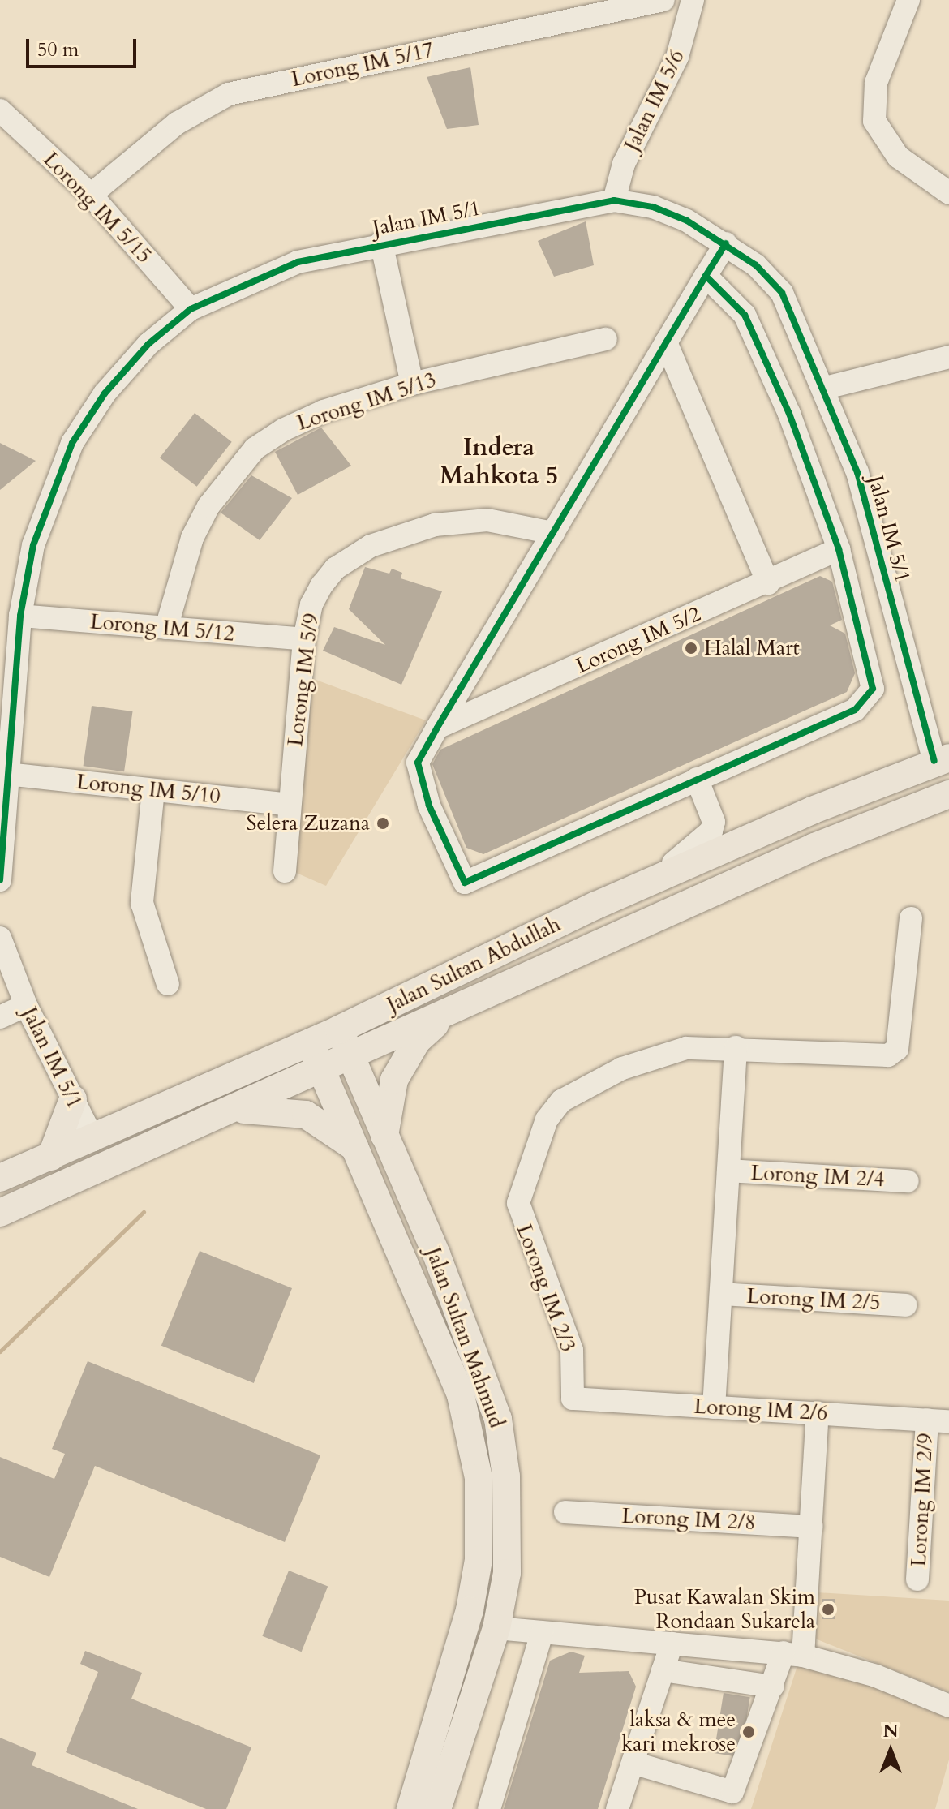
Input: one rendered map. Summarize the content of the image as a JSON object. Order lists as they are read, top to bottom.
{
  "streets": {
    "main road": ["Jalan Sultan Abdullah", "Jalan Sultan Mahmud"],
    "street": [
      "Lorong IM 5/17",
      "Jalan IM 5/6",
      "Lorong IM 5/15",
      "Jalan IM 5/1",
      "Lorong IM 5/13",
      "Lorong IM 5/12",
      "Lorong IM 5/2",
      "Lorong IM 5/9",
      "Lorong IM 5/10",
      "Lorong IM 2/4",
      "Lorong IM 2/3",
      "Lorong IM 2/5",
      "Lorong IM 2/6",
      "Lorong IM 2/9",
      "Lorong IM 2/8"
    ]
  },
  "crossings": [
    ["Lorong IM 5/17", "Lorong IM 5/15"],
    ["Jalan IM 5/6", "Jalan IM 5/1"],
    ["Lorong IM 5/15", "Jalan IM 5/1"],
    ["Jalan IM 5/1", "Lorong IM 5/12"],
    ["Jalan IM 5/1", "Lorong IM 5/10"],
    ["Jalan IM 5/1", "Jalan Sultan Abdullah"],
    ["Lorong IM 5/13", "Lorong IM 5/12"],
    ["Lorong IM 5/12", "Lorong IM 5/9"],
    ["Lorong IM 5/9", "Lorong IM 5/10"],
    ["Jalan Sultan Abdullah", "Jalan Sultan Mahmud"],
    ["Lorong IM 2/3", "Lorong IM 2/6"],
    ["Lorong IM 2/6", "Lorong IM 2/9"]
  ],
  "districts": ["Indera Mahkota 5"],
  "places": [
    "Halal Mart",
    "Selera Zuzana",
    "Pusat Kawalan Skim Rondaan Sukarela",
    "laksa & mee kari mekrose"
  ],
  "scale_bar": "50 m",
  "north": "top"
}
